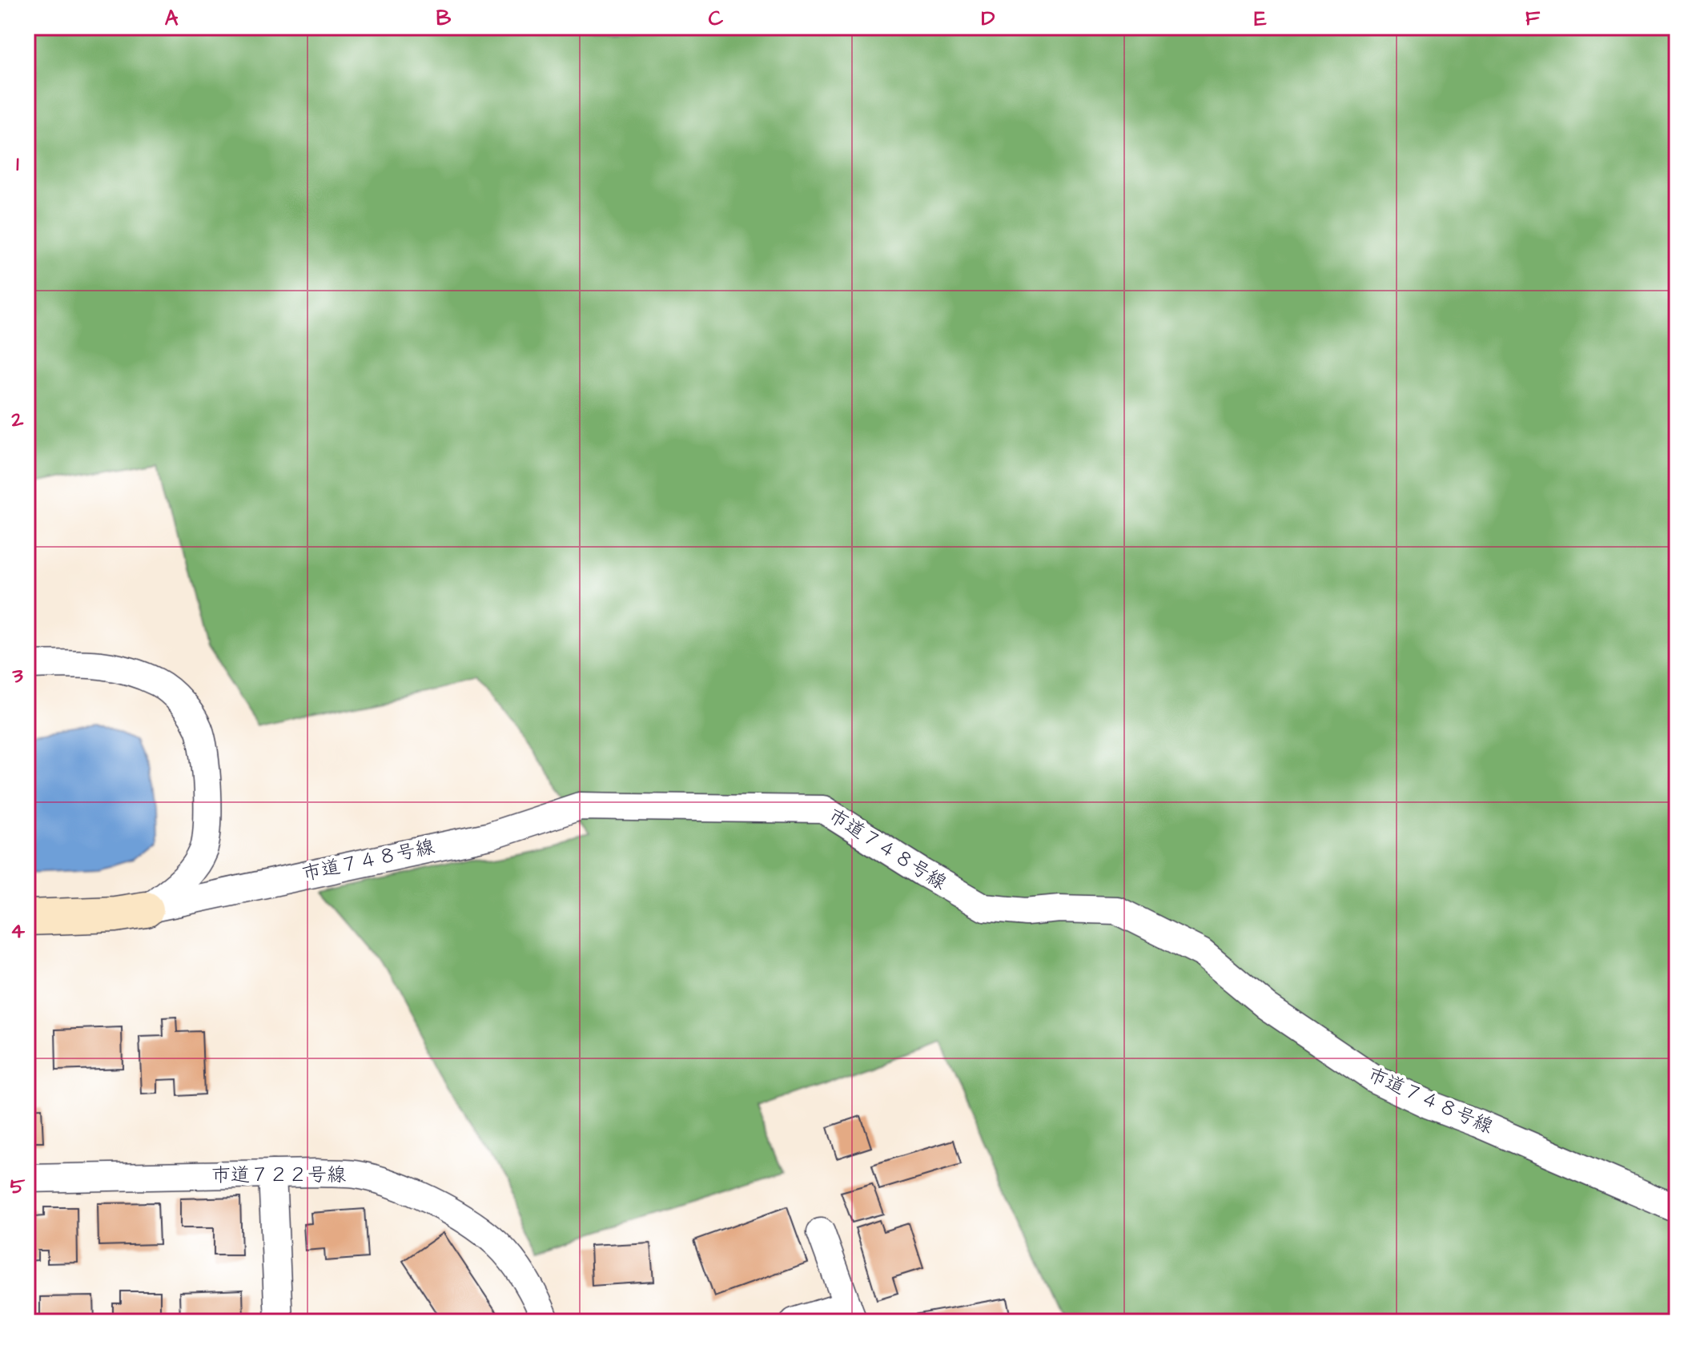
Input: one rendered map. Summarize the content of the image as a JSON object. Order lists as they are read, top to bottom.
{
  "streets": {
    "street": ["市道７４８号線", "市道７２２号線"]
  },
  "grid": {
    "columns": [
      "A",
      "B",
      "C",
      "D",
      "E",
      "F"
    ],
    "rows": [
      "1",
      "2",
      "3",
      "4",
      "5"
    ]
  }
}
